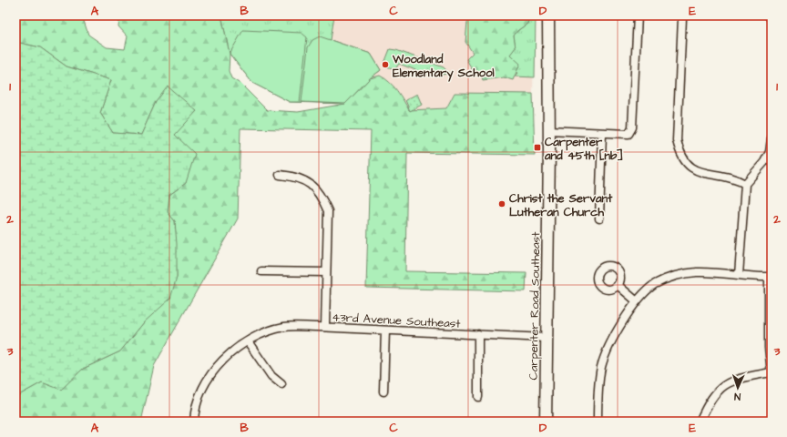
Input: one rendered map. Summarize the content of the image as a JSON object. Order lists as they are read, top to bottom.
{
  "streets": {
    "street": ["Carpenter Road Southeast", "43rd Avenue Southeast"]
  },
  "crossings": [
    ["Carpenter Road Southeast", "43rd Avenue Southeast"]
  ],
  "places": {
    "other": ["Woodland Elementary School", "Christ the Servant Lutheran Church"],
    "transit": ["Carpenter and 45th [nb]"]
  },
  "north": "bottom",
  "grid": {
    "columns": [
      "A",
      "B",
      "C",
      "D",
      "E"
    ],
    "rows": ["1", "2", "3"]
  }
}
